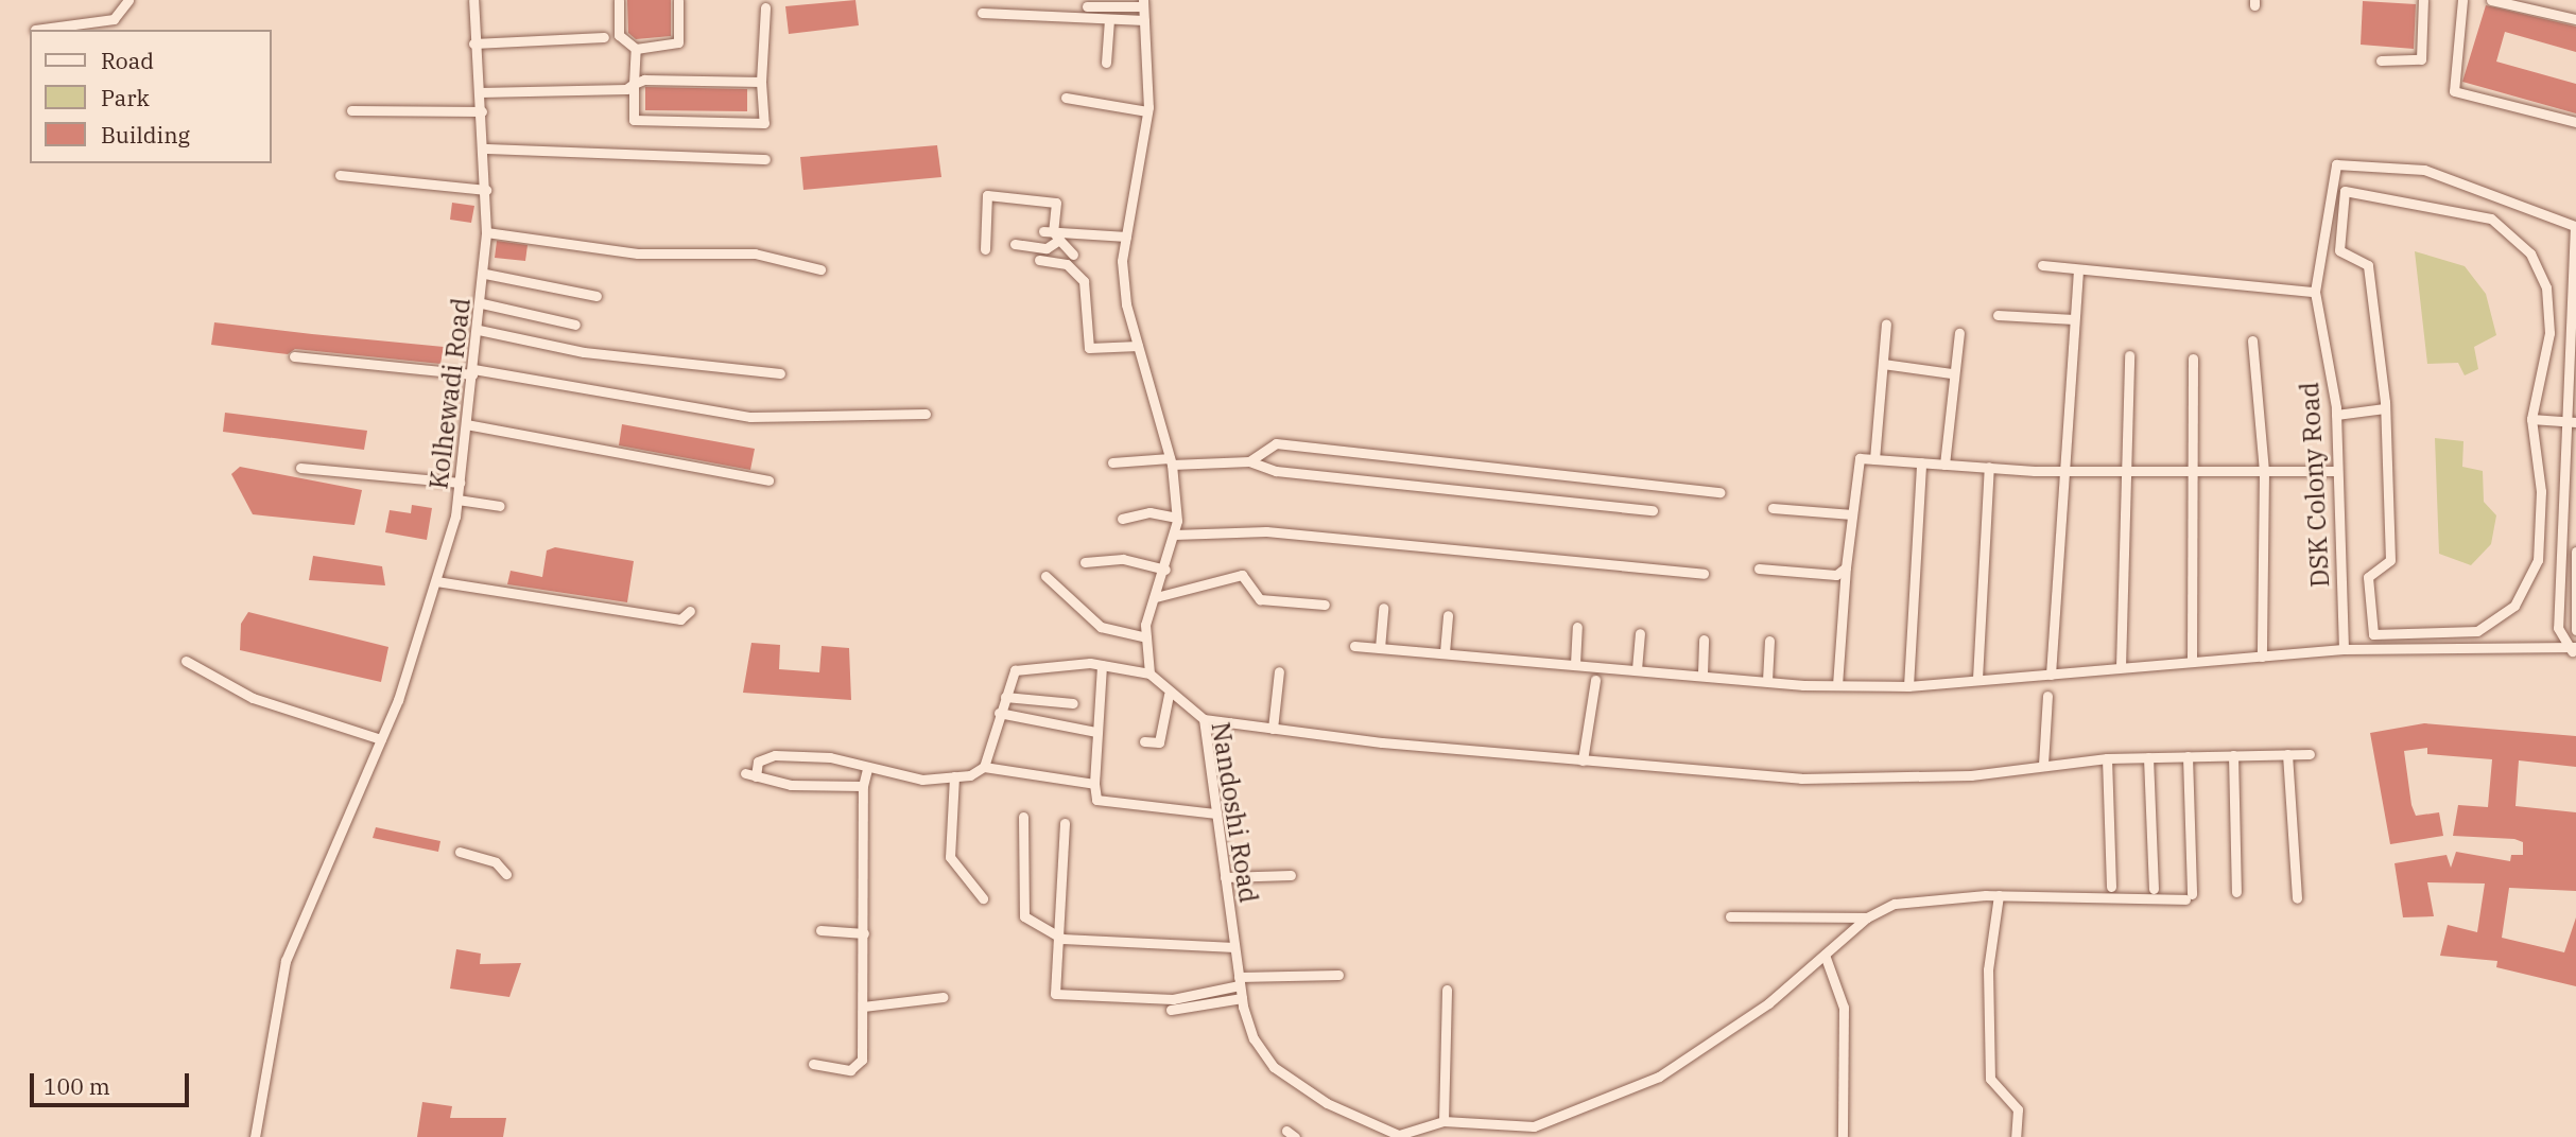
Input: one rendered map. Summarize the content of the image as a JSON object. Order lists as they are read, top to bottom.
{
  "streets": {
    "street": ["Kolhewadi Road", "DSK Colony Road", "Nandoshi Road"]
  },
  "legend": ["Road", "Park", "Building"],
  "scale_bar": "100 m"
}
